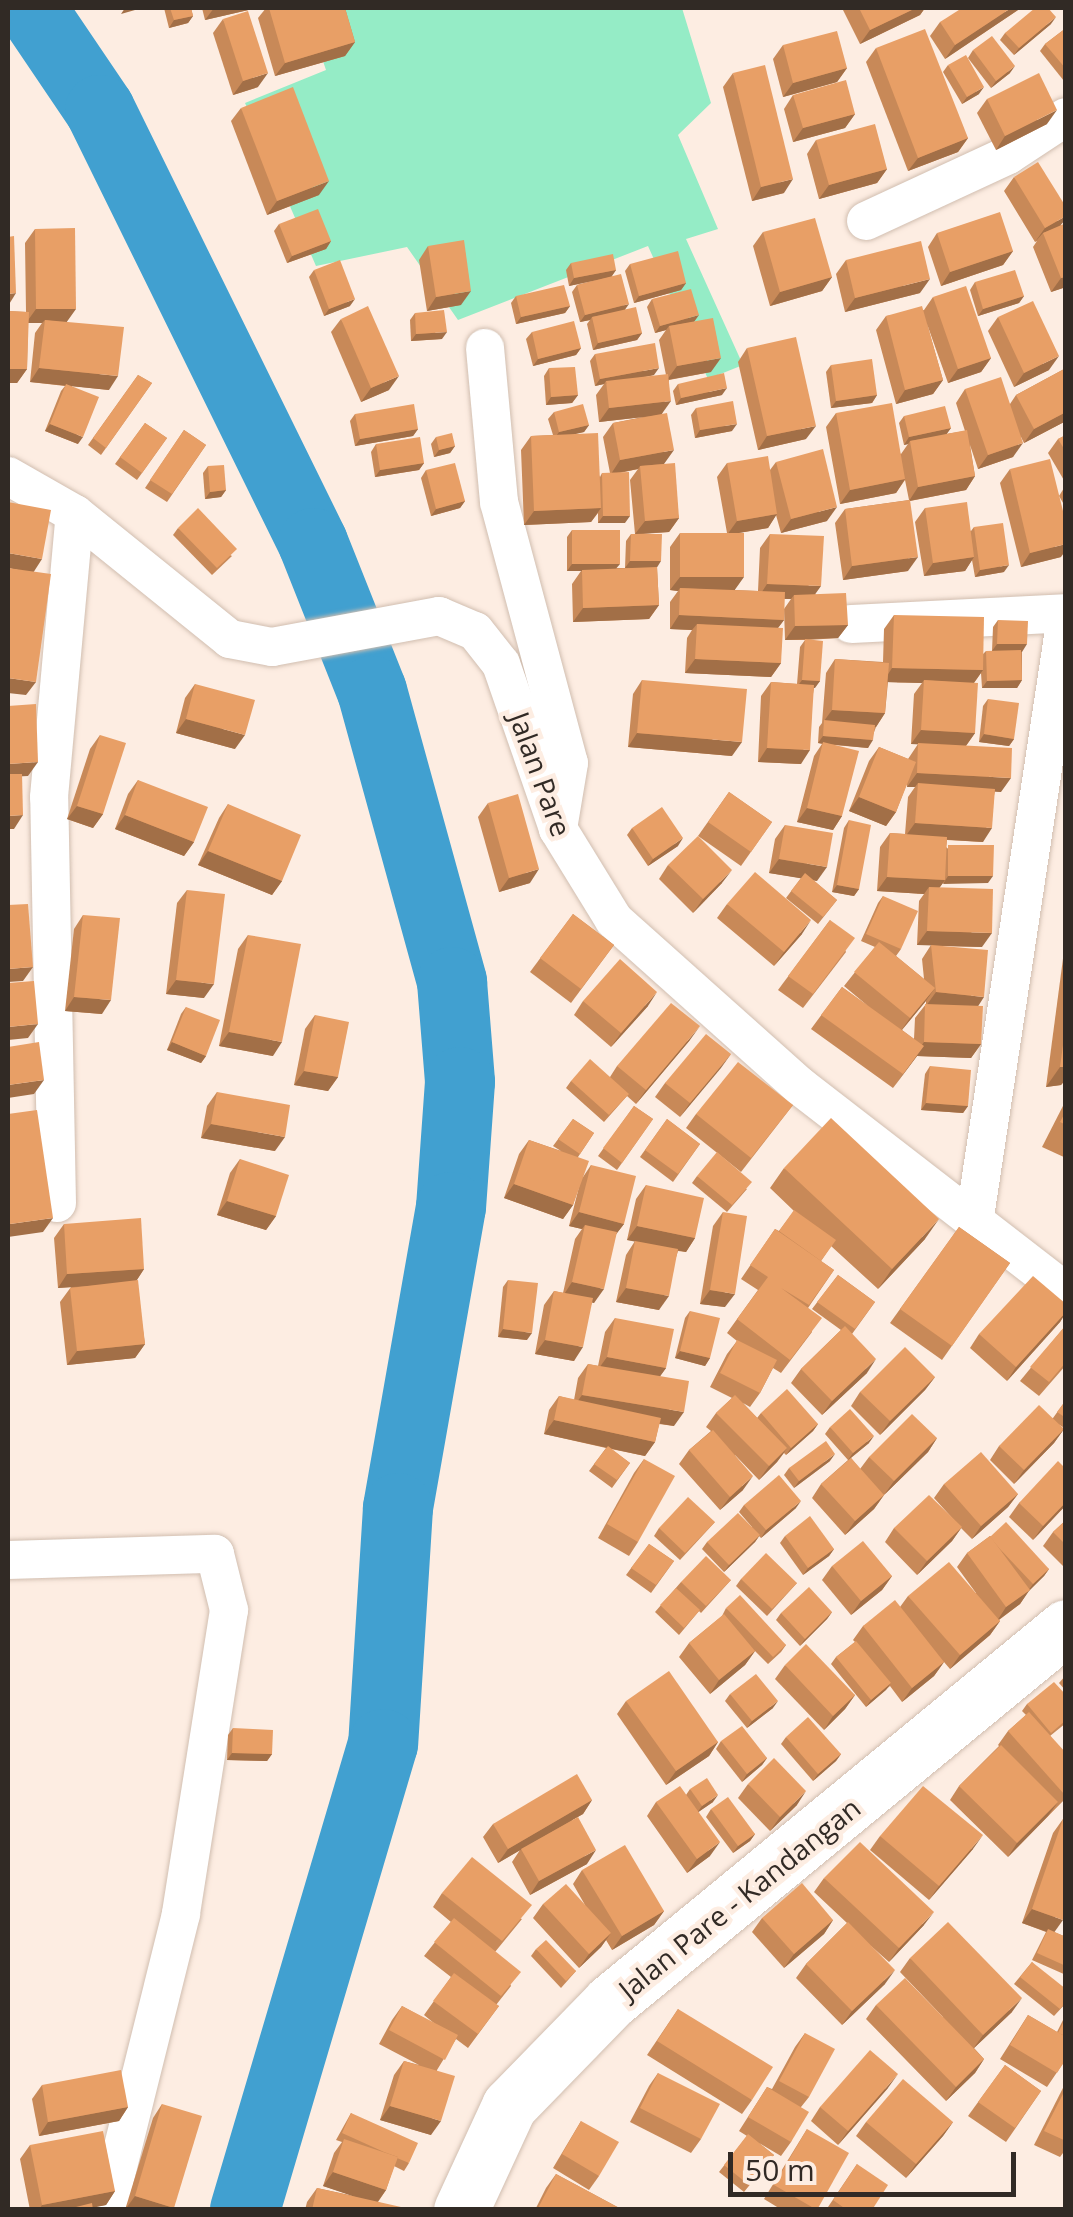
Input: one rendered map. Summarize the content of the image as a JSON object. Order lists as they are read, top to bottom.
{
  "streets": {
    "main road": ["Jalan Pare - Kandangan"],
    "street": ["Jalan Pare"]
  },
  "scale_bar": "50 m"
}
